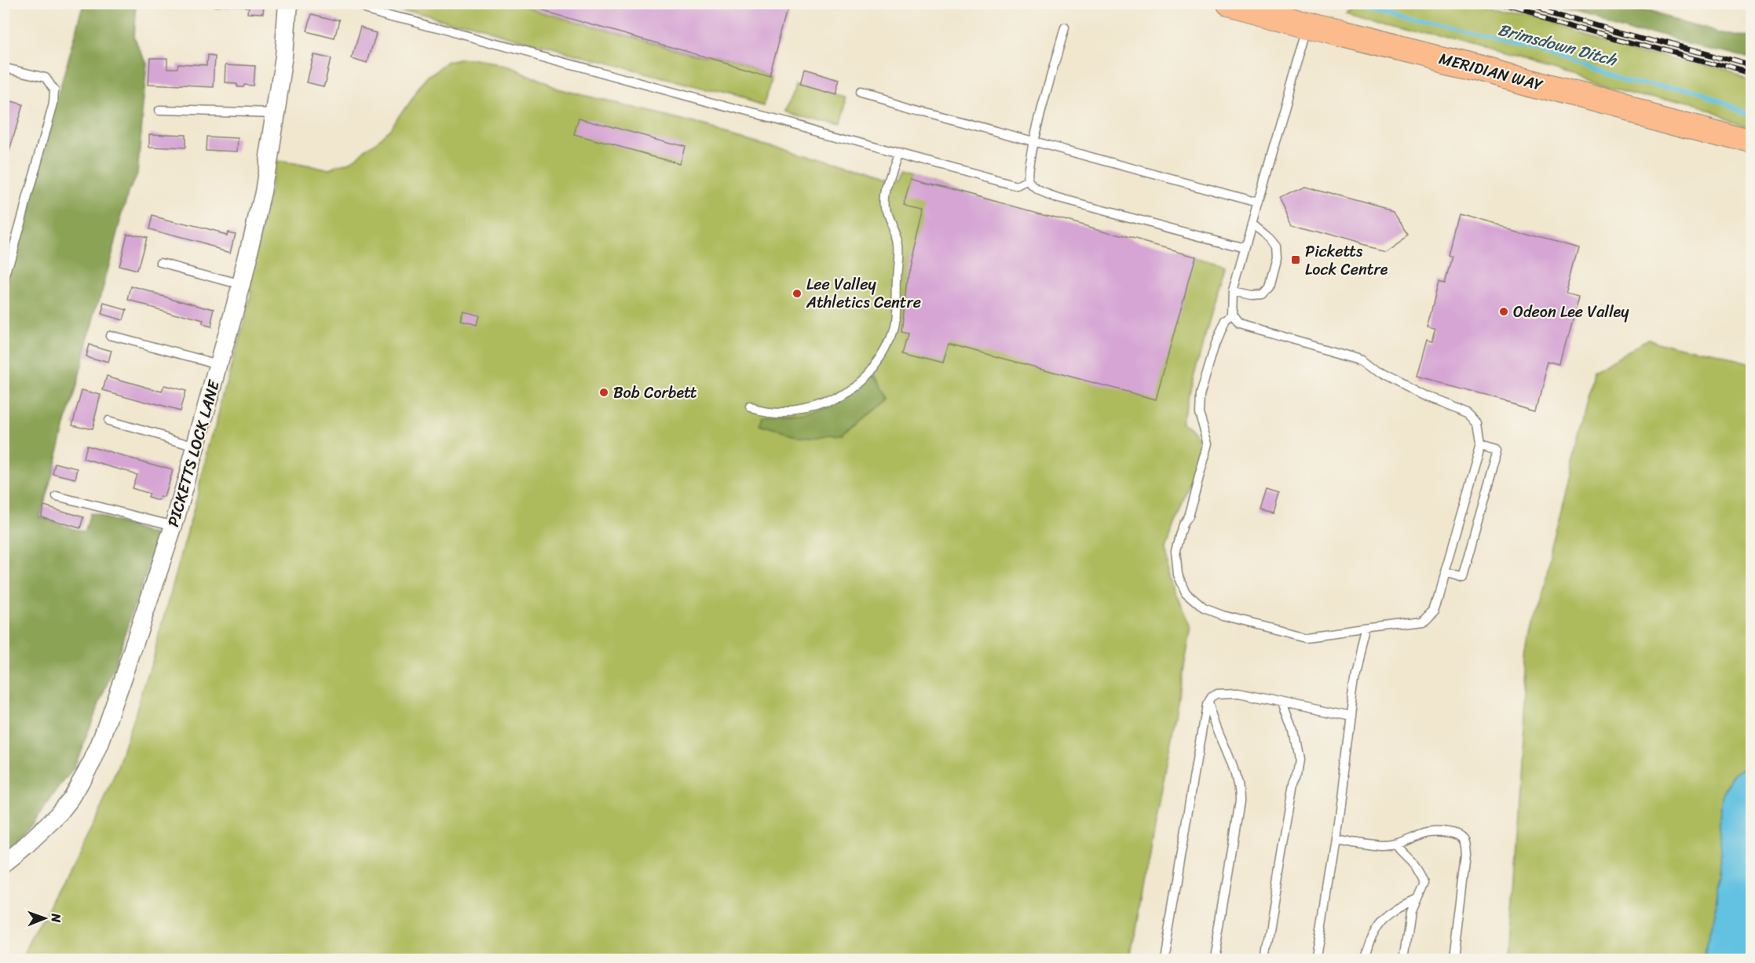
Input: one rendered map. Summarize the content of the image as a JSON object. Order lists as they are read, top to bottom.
{
  "streets": {
    "main road": ["MERIDIAN WAY"],
    "street": ["PICKETTS LOCK LANE"]
  },
  "water": ["Brimsdown Ditch"],
  "places": {
    "transit": ["Picketts Lock Centre"],
    "other": ["Lee Valley Athletics Centre", "Odeon Lee Valley", "Bob Corbett"]
  },
  "north": "right"
}
